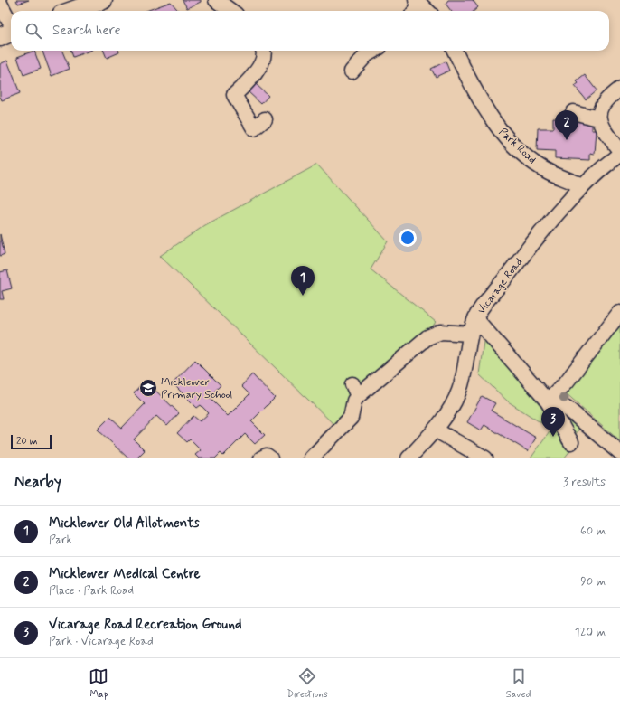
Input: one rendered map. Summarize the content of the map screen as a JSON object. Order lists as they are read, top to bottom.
{
  "streets": {
    "street": ["Park Road", "Vicarage Road"]
  },
  "crossings": [
    ["Park Road", "Vicarage Road"]
  ],
  "places": {
    "school or university": ["Mickleover Primary School"]
  },
  "scale_bar": "20 m",
  "page": {
    "search": "Search here",
    "pins": ["2", "1", "3"],
    "scale": "20 m",
    "heading": ["Nearby", "3 results"],
    "list": [
      {
        "mark": "1",
        "name": "Mickleover Old Allotments",
        "note": "Park",
        "value": "60 m"
      },
      {
        "mark": "2",
        "name": "Mickleover Medical Centre",
        "note": "Place · Park Road",
        "value": "90 m"
      },
      {
        "mark": "3",
        "name": "Vicarage Road Recreation Ground",
        "note": "Park · Vicarage Road",
        "value": "120 m"
      }
    ],
    "nav": ["Map", "Directions", "Saved"]
  }
}
